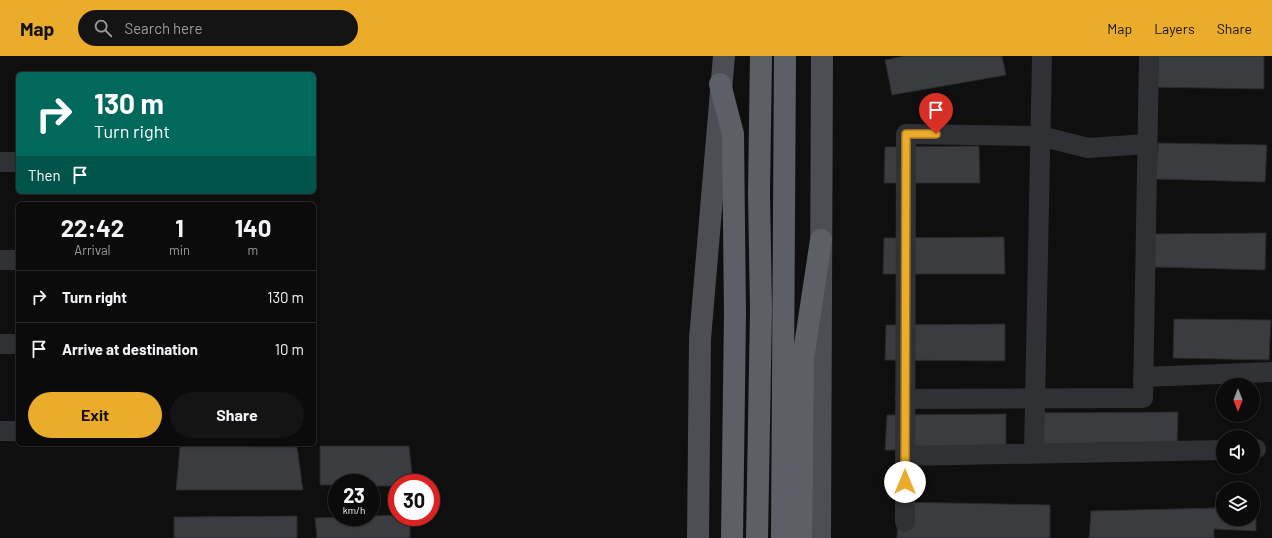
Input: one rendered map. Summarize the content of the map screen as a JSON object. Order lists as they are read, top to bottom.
{
  "north": "bottom",
  "page": {
    "header": "Map",
    "search": "Search here",
    "nav": ["Map", "Layers", "Share"],
    "turn": ["130 m", "Turn right"],
    "then": "Then",
    "eta": [
      "22:42",
      "Arrival",
      "1",
      "min",
      "140",
      "m"
    ],
    "list": [
      {
        "name": "Turn right",
        "value": "130 m"
      },
      {
        "name": "Arrive at destination",
        "value": "10 m"
      }
    ],
    "buttons": ["Exit", "Share"],
    "speed": "23 km/h",
    "limit": "30"
  }
}
